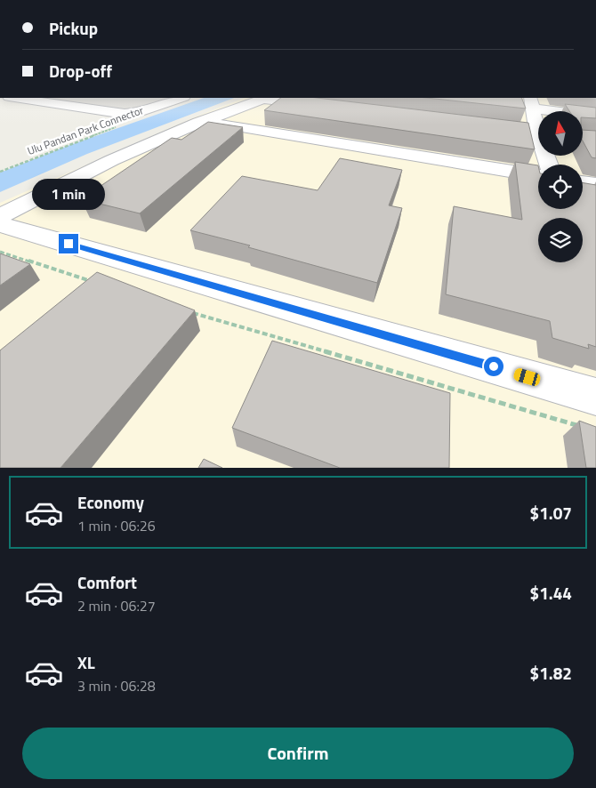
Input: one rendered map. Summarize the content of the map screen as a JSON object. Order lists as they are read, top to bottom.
{
  "streets": {
    "path": ["Ulu Pandan Park Connector"]
  },
  "north": "top",
  "page": {
    "banner": ["Pickup", "Drop-off"],
    "bubble": "1 min",
    "list": [
      {
        "name": "Economy",
        "note": "1 min · 06:26",
        "value": "$1.07"
      },
      {
        "name": "Comfort",
        "note": "2 min · 06:27",
        "value": "$1.44"
      },
      {
        "name": "XL",
        "note": "3 min · 06:28",
        "value": "$1.82"
      }
    ],
    "buttons": "Confirm"
  }
}
